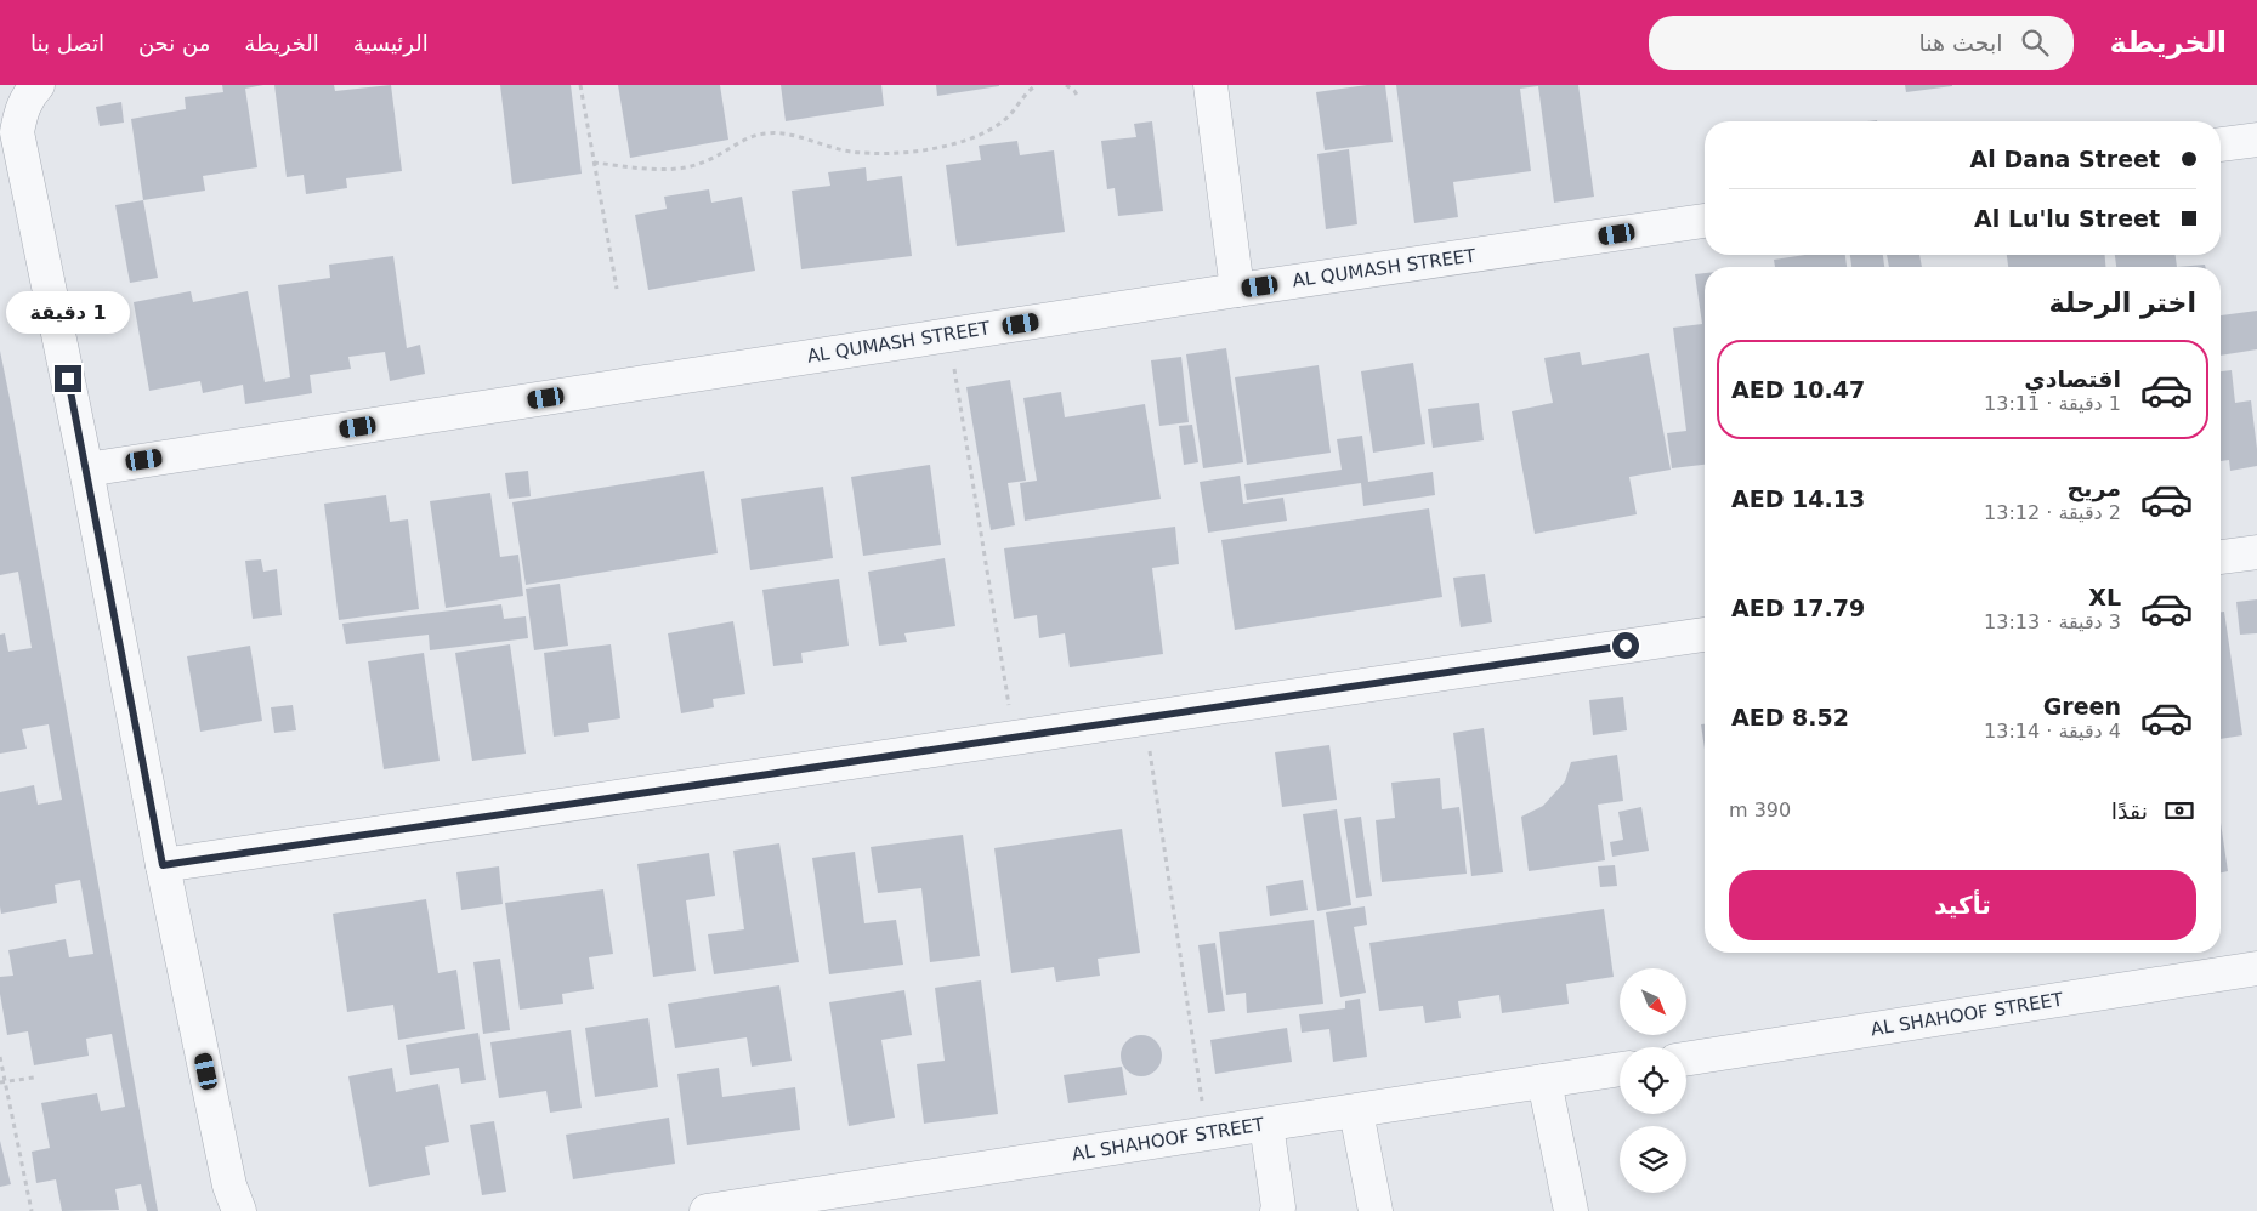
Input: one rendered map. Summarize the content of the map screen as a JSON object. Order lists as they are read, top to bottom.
{
  "streets": {
    "street": ["AL QUMASH STREET", "AL SHAHOOF STREET"]
  },
  "north": "bottom right",
  "page": {
    "header": "الخريطة",
    "search": "ابحث هنا",
    "nav": [
      "الرئيسية",
      "الخريطة",
      "من نحن",
      "اتصل بنا"
    ],
    "banner": ["Al Dana Street", "Al Lu'lu Street"],
    "heading": "اختر الرحلة",
    "bubble": "1 دقيقة",
    "list": [
      {
        "name": "اقتصادي",
        "note": "1 دقيقة · 13:11",
        "value": "AED 10.47"
      },
      {
        "name": "مريح",
        "note": "2 دقيقة · 13:12",
        "value": "AED 14.13"
      },
      {
        "name": "XL",
        "note": "3 دقيقة · 13:13",
        "value": "AED 17.79"
      },
      {
        "name": "Green",
        "note": "4 دقيقة · 13:14",
        "value": "AED 8.52"
      }
    ],
    "pay": ["نقدًا", "390 m"],
    "buttons": "تأكيد"
  }
}
